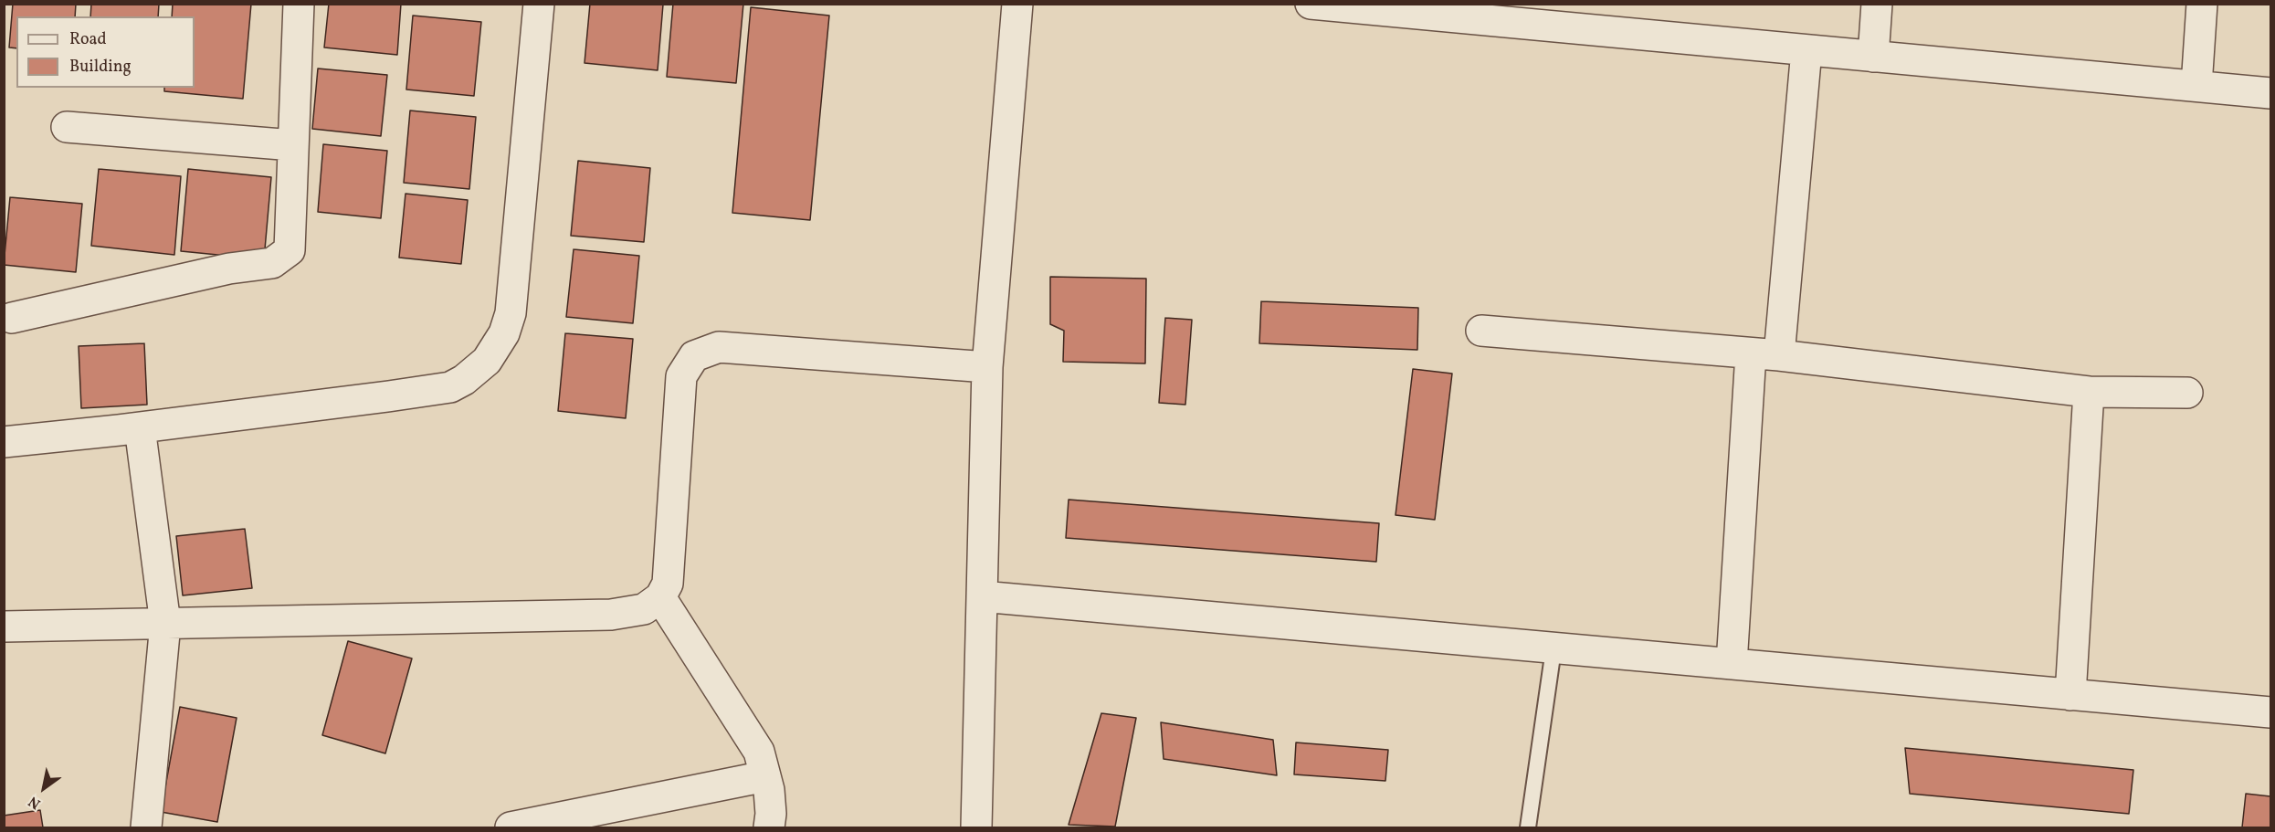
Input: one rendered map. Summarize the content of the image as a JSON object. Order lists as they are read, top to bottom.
{
  "legend": ["Road", "Building"],
  "north": "bottom left"
}
